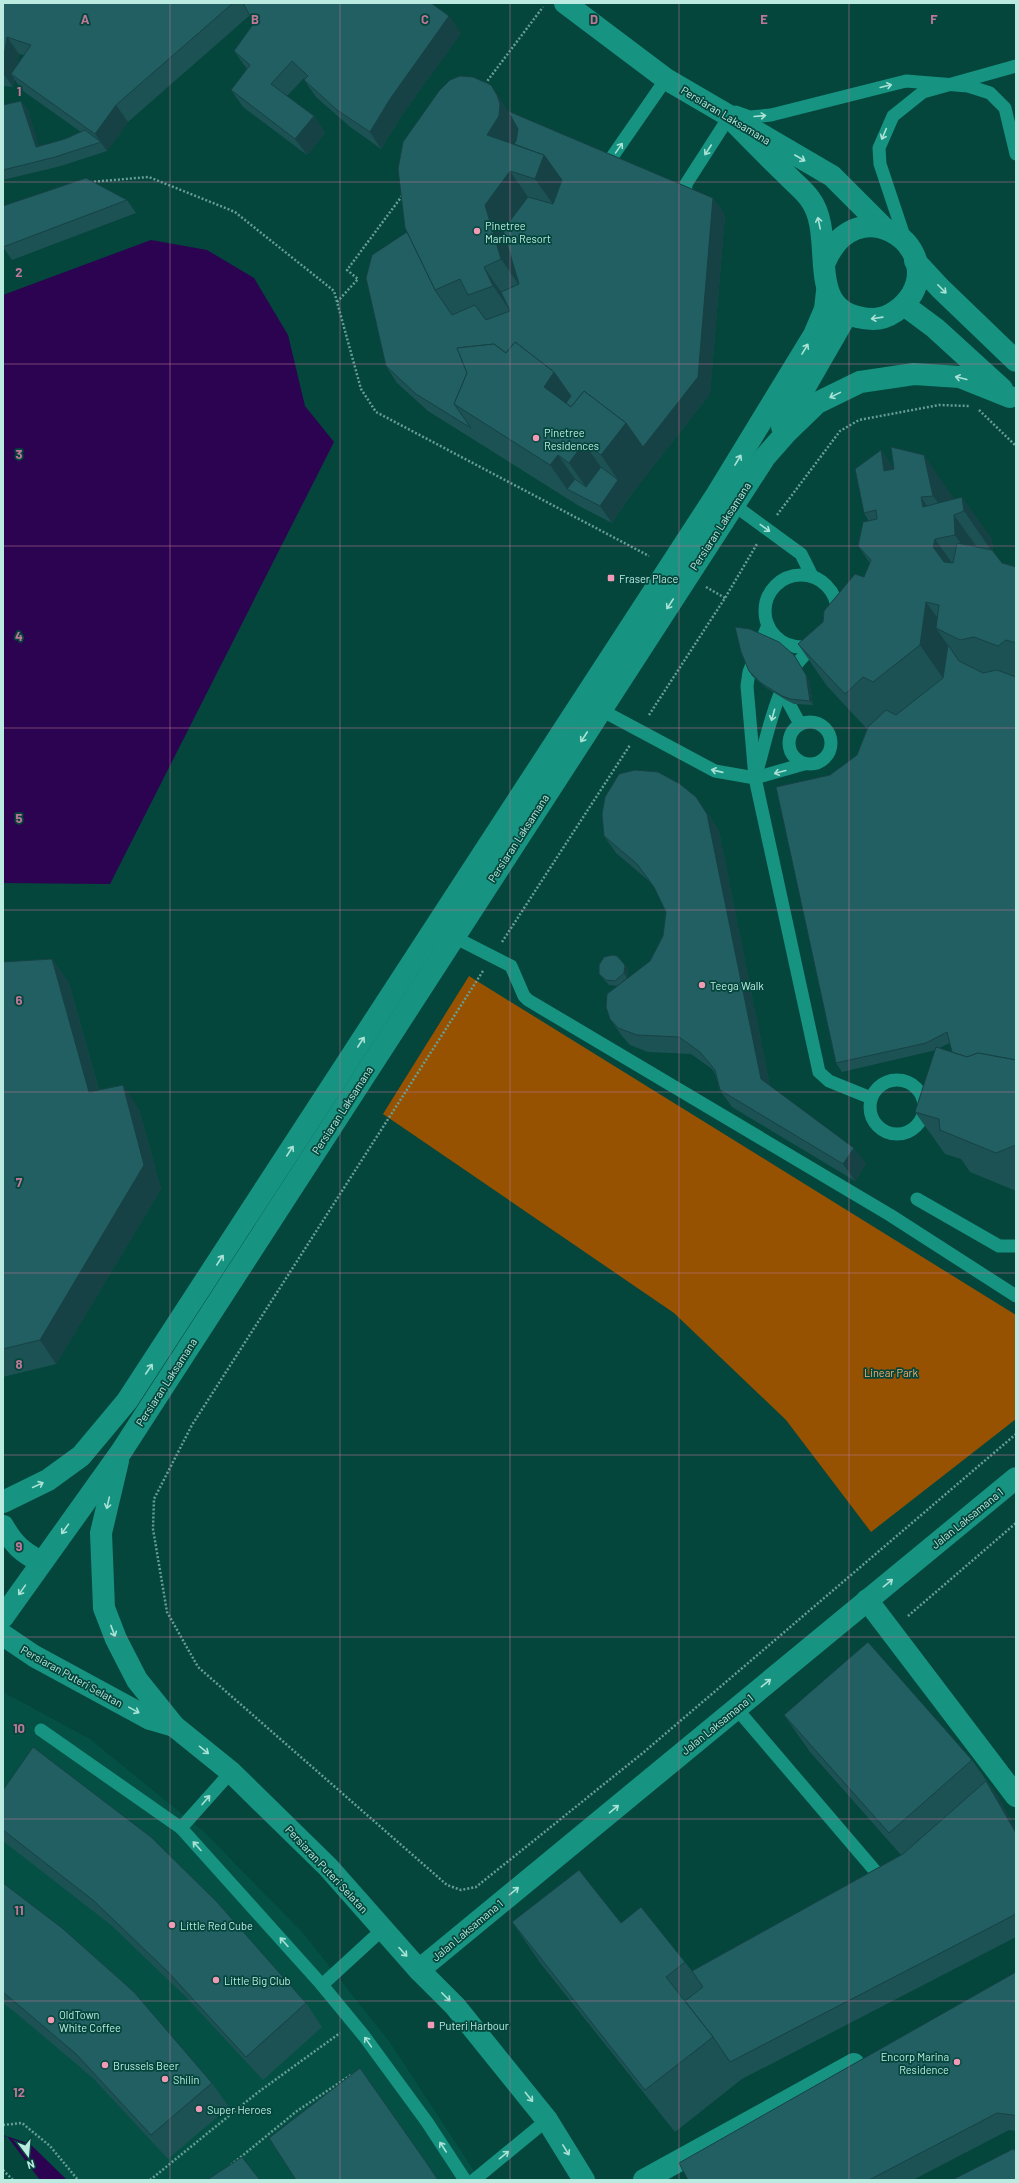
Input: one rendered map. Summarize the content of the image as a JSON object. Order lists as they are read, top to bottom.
{
  "streets": {
    "street": ["Persiaran Laksamana", "Jalan Laksamana 1", "Persiaran Puteri Selatan"]
  },
  "crossings": [
    ["Jalan Laksamana 1", "Persiaran Puteri Selatan"]
  ],
  "one_way": ["Jalan Laksamana 1", "Persiaran Puteri Selatan"],
  "parks": ["Linear Park"],
  "places": {
    "other": [
      "Pinetree Marina Resort",
      "Pinetree Residences",
      "Teega Walk",
      "Little Red Cube",
      "Little Big Club",
      "OldTown White Coffee",
      "Encorp Marina Residence",
      "Brussels Beer",
      "Shilin",
      "Super Heroes"
    ],
    "transit": ["Fraser Place", "Puteri Harbour"]
  },
  "north": "bottom",
  "grid": {
    "columns": [
      "A",
      "B",
      "C",
      "D",
      "E",
      "F"
    ],
    "rows": [
      "1",
      "2",
      "3",
      "4",
      "5",
      "6",
      "7",
      "8",
      "9",
      "10",
      "11",
      "12"
    ]
  }
}
